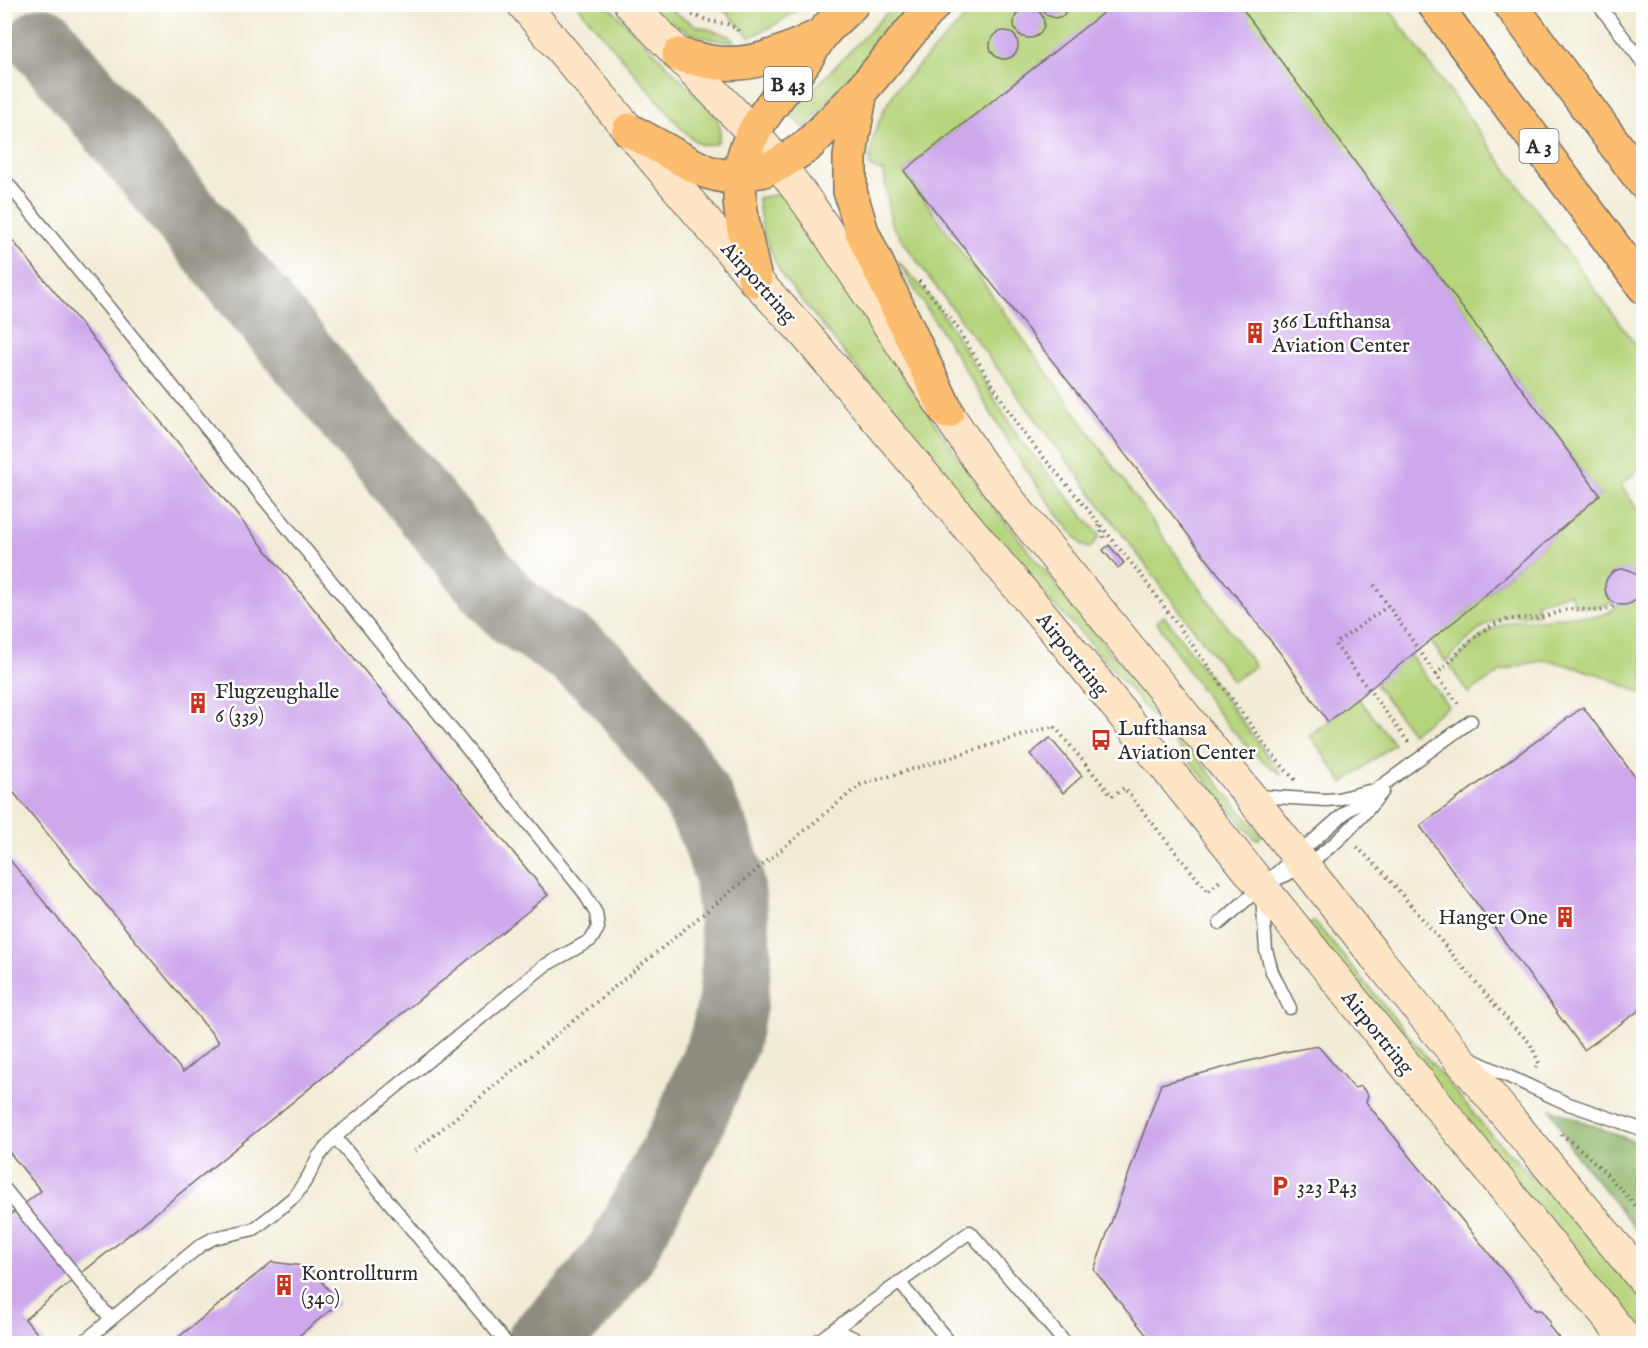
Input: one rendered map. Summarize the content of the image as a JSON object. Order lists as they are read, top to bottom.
{
  "streets": {
    "highway": ["B 43", "A 3"],
    "street": ["Airportring"]
  },
  "crossings": [
    ["B 43", "Airportring"]
  ],
  "places": {
    "building": [
      "366 Lufthansa Aviation Center",
      "Flugzeughalle 6 (339)",
      "Hanger One",
      "Kontrollturm (340)"
    ],
    "bus stop": ["Lufthansa Aviation Center"],
    "parking": ["323 P43"]
  }
}
